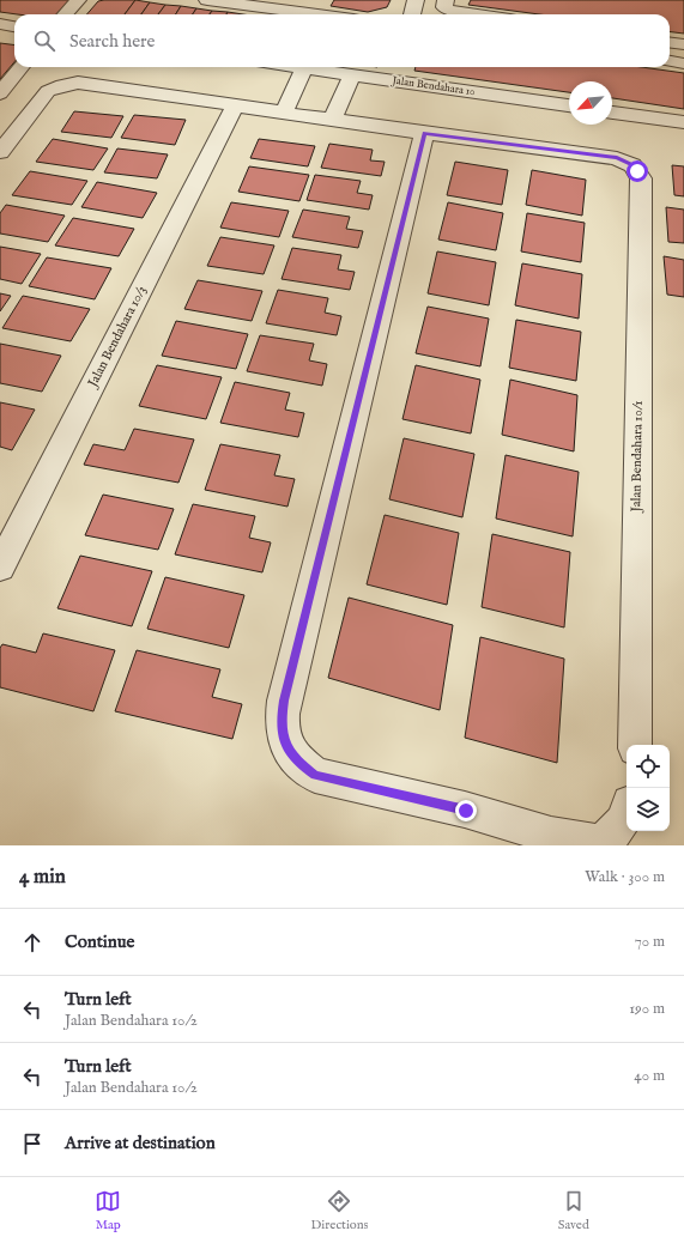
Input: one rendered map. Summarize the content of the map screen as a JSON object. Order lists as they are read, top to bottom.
{
  "streets": {
    "street": ["Jalan Bendahara 10", "Jalan Bendahara 10/3", "Jalan Bendahara 10/1"]
  },
  "north": "bottom left",
  "page": {
    "search": "Search here",
    "heading": ["4 min", "Walk · 300 m"],
    "list": [
      ["Continue", "70 m"],
      ["Turn left", "Jalan Bendahara 10/2", "190 m"],
      ["Turn left", "Jalan Bendahara 10/2", "40 m"],
      "Arrive at destination"
    ],
    "nav": ["Map", "Directions", "Saved"]
  }
}
